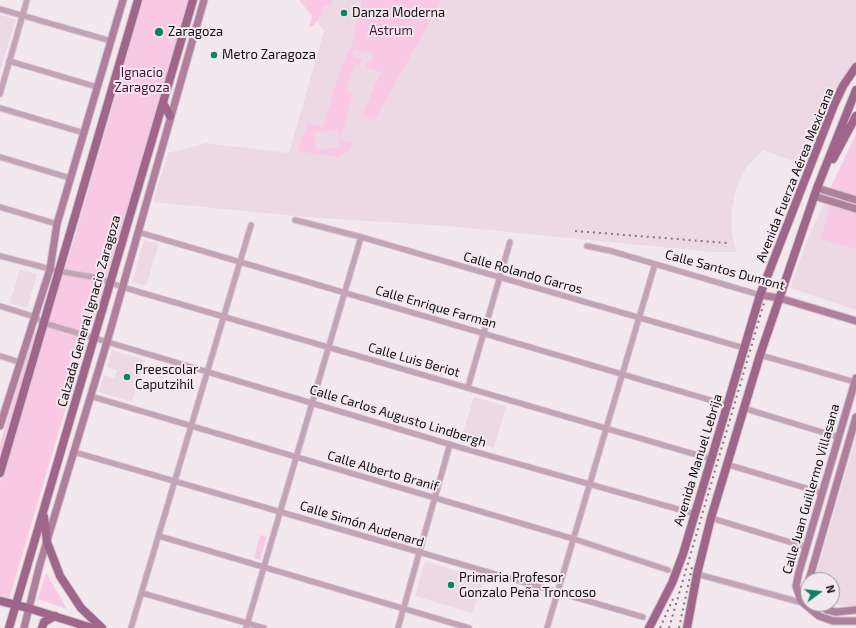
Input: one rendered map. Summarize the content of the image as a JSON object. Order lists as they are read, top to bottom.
{
  "streets": {
    "main road": [
      "Avenida Fuerza Aérea Mexicana",
      "Calle Santos Dumont",
      "Calzada General Ignacio Zaragoza",
      "Avenida Manuel Lebrija",
      "Calle Juan Guillermo Villasana"
    ],
    "street": [
      "Calle Rolando Garros",
      "Calle Enrique Farman",
      "Calle Luis Beriot",
      "Calle Carlos Augusto Lindbergh",
      "Calle Alberto Branif",
      "Calle Simón Audenard"
    ]
  },
  "crossings": [
    ["Avenida Fuerza Aérea Mexicana", "Calle Santos Dumont"],
    ["Avenida Fuerza Aérea Mexicana", "Avenida Manuel Lebrija"],
    ["Calle Santos Dumont", "Avenida Manuel Lebrija"],
    ["Calle Rolando Garros", "Avenida Manuel Lebrija"],
    ["Calle Enrique Farman", "Calzada General Ignacio Zaragoza"],
    ["Calle Enrique Farman", "Avenida Manuel Lebrija"],
    ["Calzada General Ignacio Zaragoza", "Calle Luis Beriot"],
    ["Calzada General Ignacio Zaragoza", "Calle Carlos Augusto Lindbergh"],
    ["Calzada General Ignacio Zaragoza", "Calle Alberto Branif"],
    ["Calzada General Ignacio Zaragoza", "Calle Simón Audenard"],
    ["Calle Luis Beriot", "Avenida Manuel Lebrija"],
    ["Calle Carlos Augusto Lindbergh", "Avenida Manuel Lebrija"]
  ],
  "parks": ["Astrum", "Ignacio Zaragoza"],
  "places": [
    "Danza Moderna",
    "Zaragoza",
    "Metro Zaragoza",
    "Preescolar Caputzihil",
    "Primaria Profesor Gonzalo Peña Troncoso"
  ],
  "north": "right"
}
